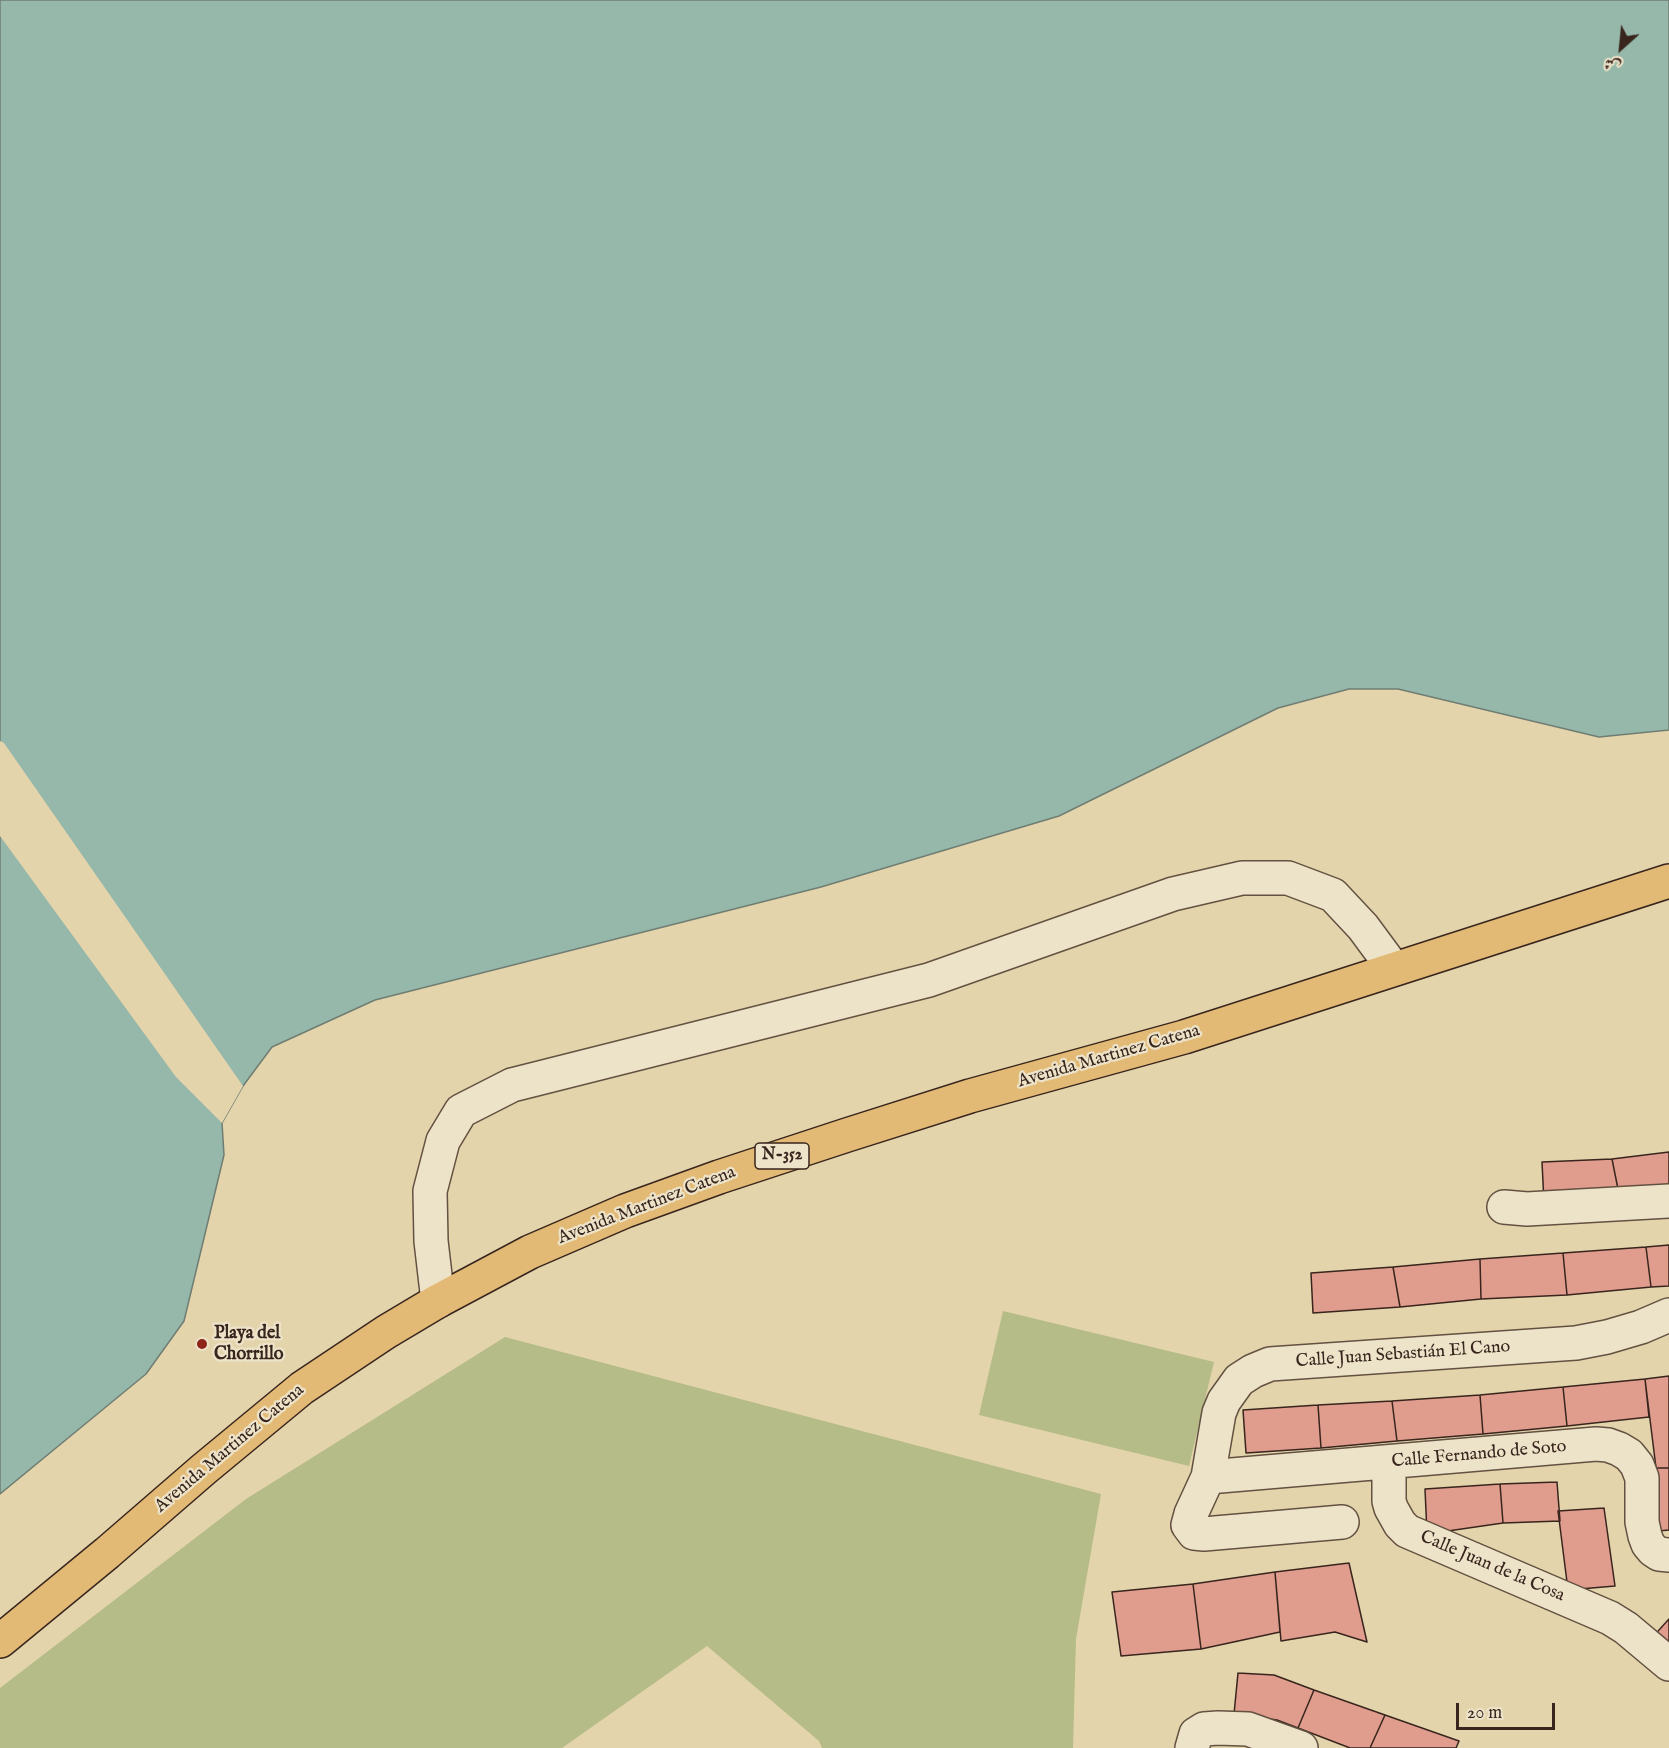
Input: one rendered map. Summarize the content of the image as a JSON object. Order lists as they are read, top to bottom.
{
  "streets": {
    "highway": ["Avenida Martinez Catena", "N-352"],
    "street": ["Calle Juan Sebastián El Cano", "Calle Fernando de Soto", "Calle Juan de la Cosa"]
  },
  "crossings": [
    ["Calle Juan Sebastián El Cano", "Calle Fernando de Soto"],
    ["Calle Fernando de Soto", "Calle Juan de la Cosa"]
  ],
  "places": ["Playa del Chorrillo"],
  "scale_bar": "20 m",
  "north": "bottom left"
}
